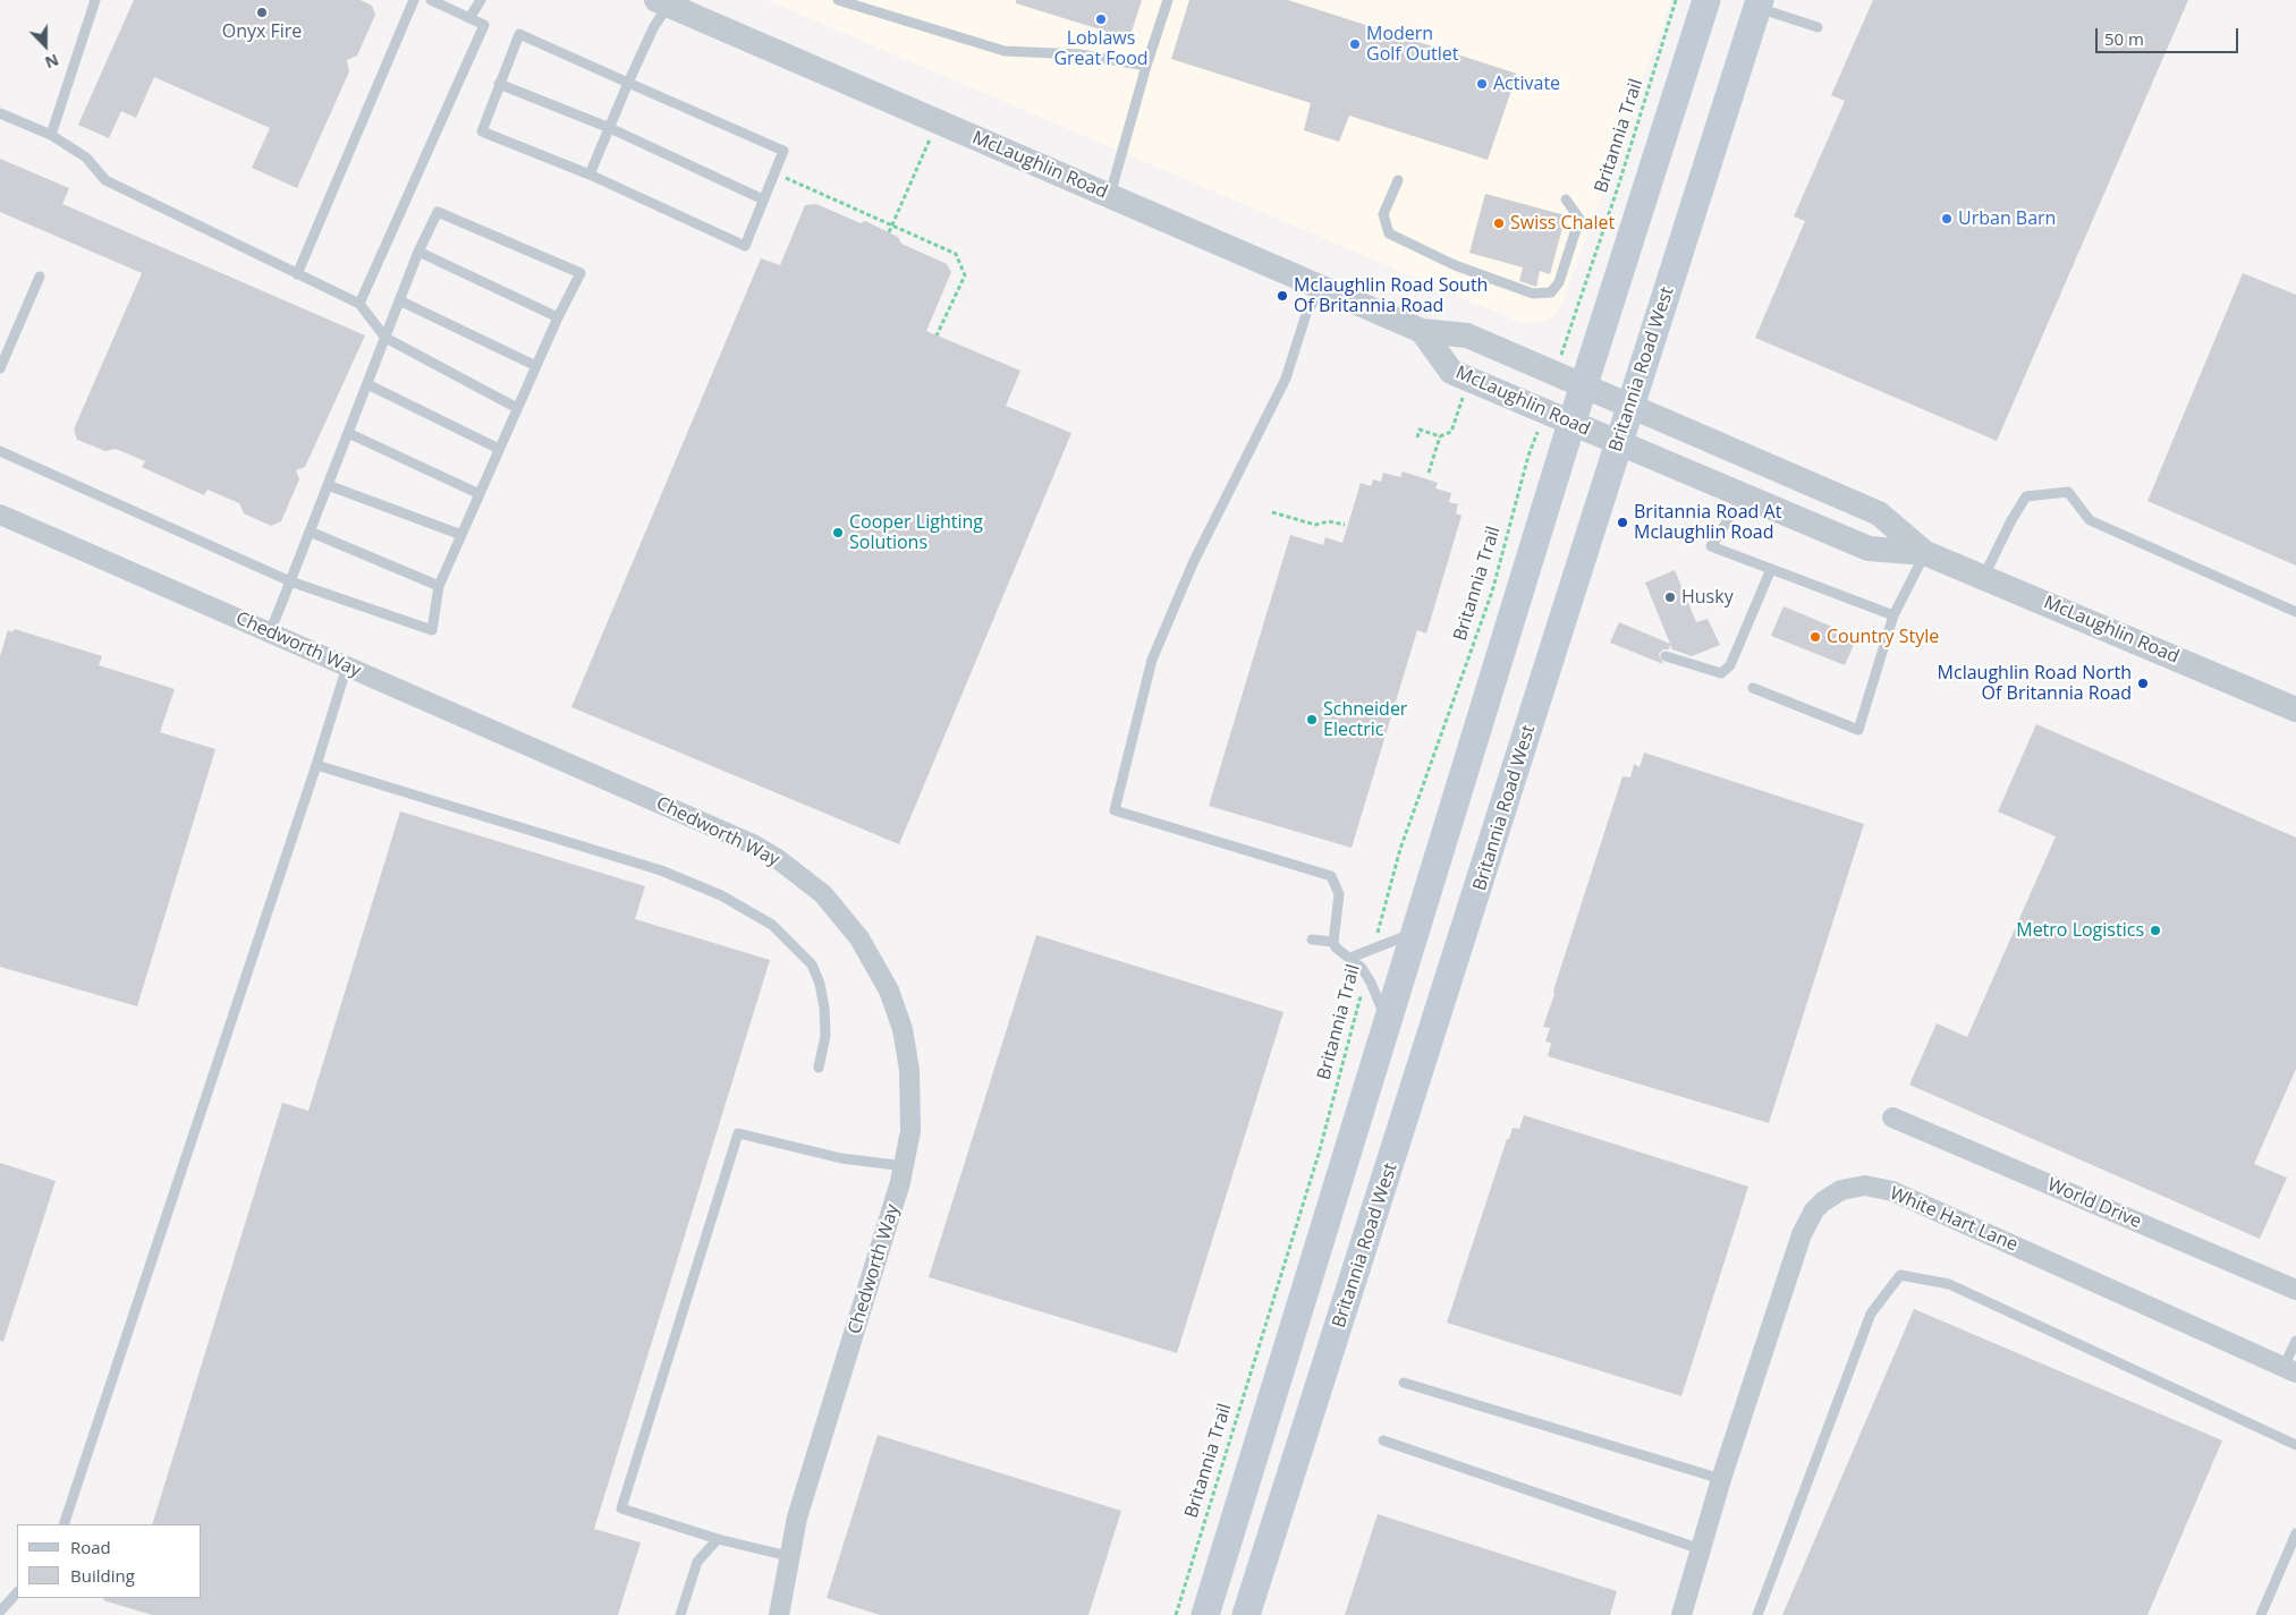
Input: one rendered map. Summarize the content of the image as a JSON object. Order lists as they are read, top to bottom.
{
  "streets": {
    "main road": ["Britannia Road West"],
    "street": [
      "McLaughlin Road",
      "Chedworth Way",
      "World Drive",
      "White Hart Lane"
    ],
    "path": ["Britannia Trail"]
  },
  "crossings": [
    ["McLaughlin Road", "Britannia Road West"]
  ],
  "places": [
    "Onyx Fire",
    "Loblaws Great Food",
    "Modern Golf Outlet",
    "Activate",
    "Urban Barn",
    "Swiss Chalet",
    "Mclaughlin Road South Of Britannia Road",
    "Britannia Road At Mclaughlin Road",
    "Cooper Lighting Solutions",
    "Husky",
    "Country Style",
    "Mclaughlin Road North Of Britannia Road",
    "Schneider Electric",
    "Metro Logistics"
  ],
  "legend": ["Road", "Building"],
  "scale_bar": "50 m",
  "north": "bottom"
}
